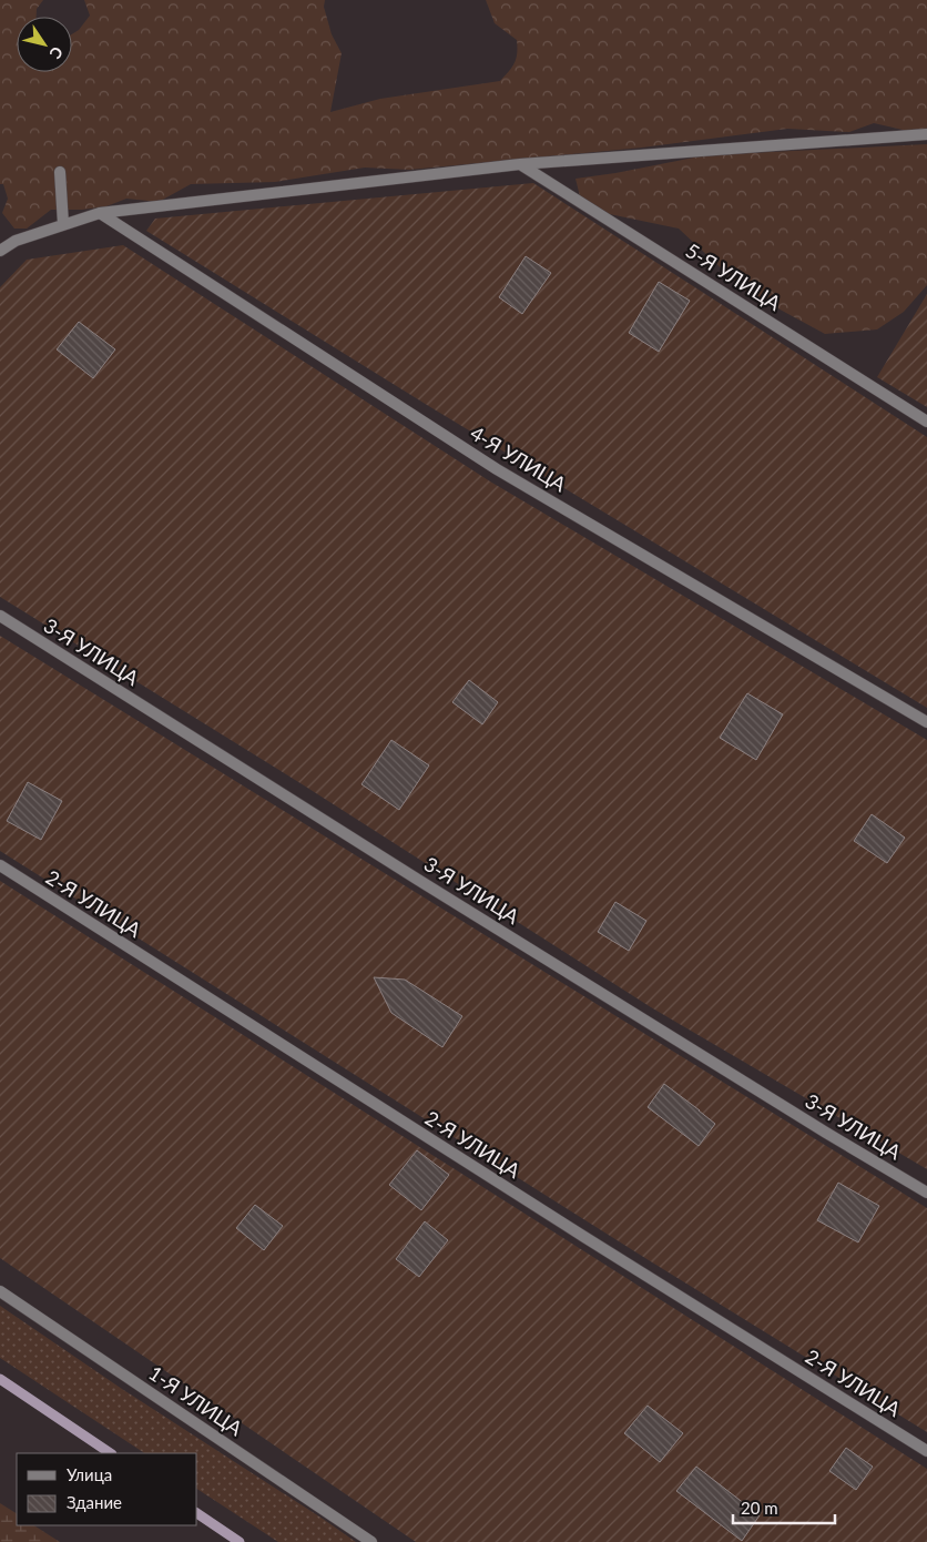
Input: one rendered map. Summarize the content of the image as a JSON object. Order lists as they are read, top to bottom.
{
  "streets": {
    "street": [
      "5-Я УЛИЦА",
      "4-Я УЛИЦА",
      "3-Я УЛИЦА",
      "2-Я УЛИЦА",
      "1-Я УЛИЦА"
    ]
  },
  "legend": ["Улица", "Здание"],
  "scale_bar": "20 m",
  "north": "bottom right"
}
